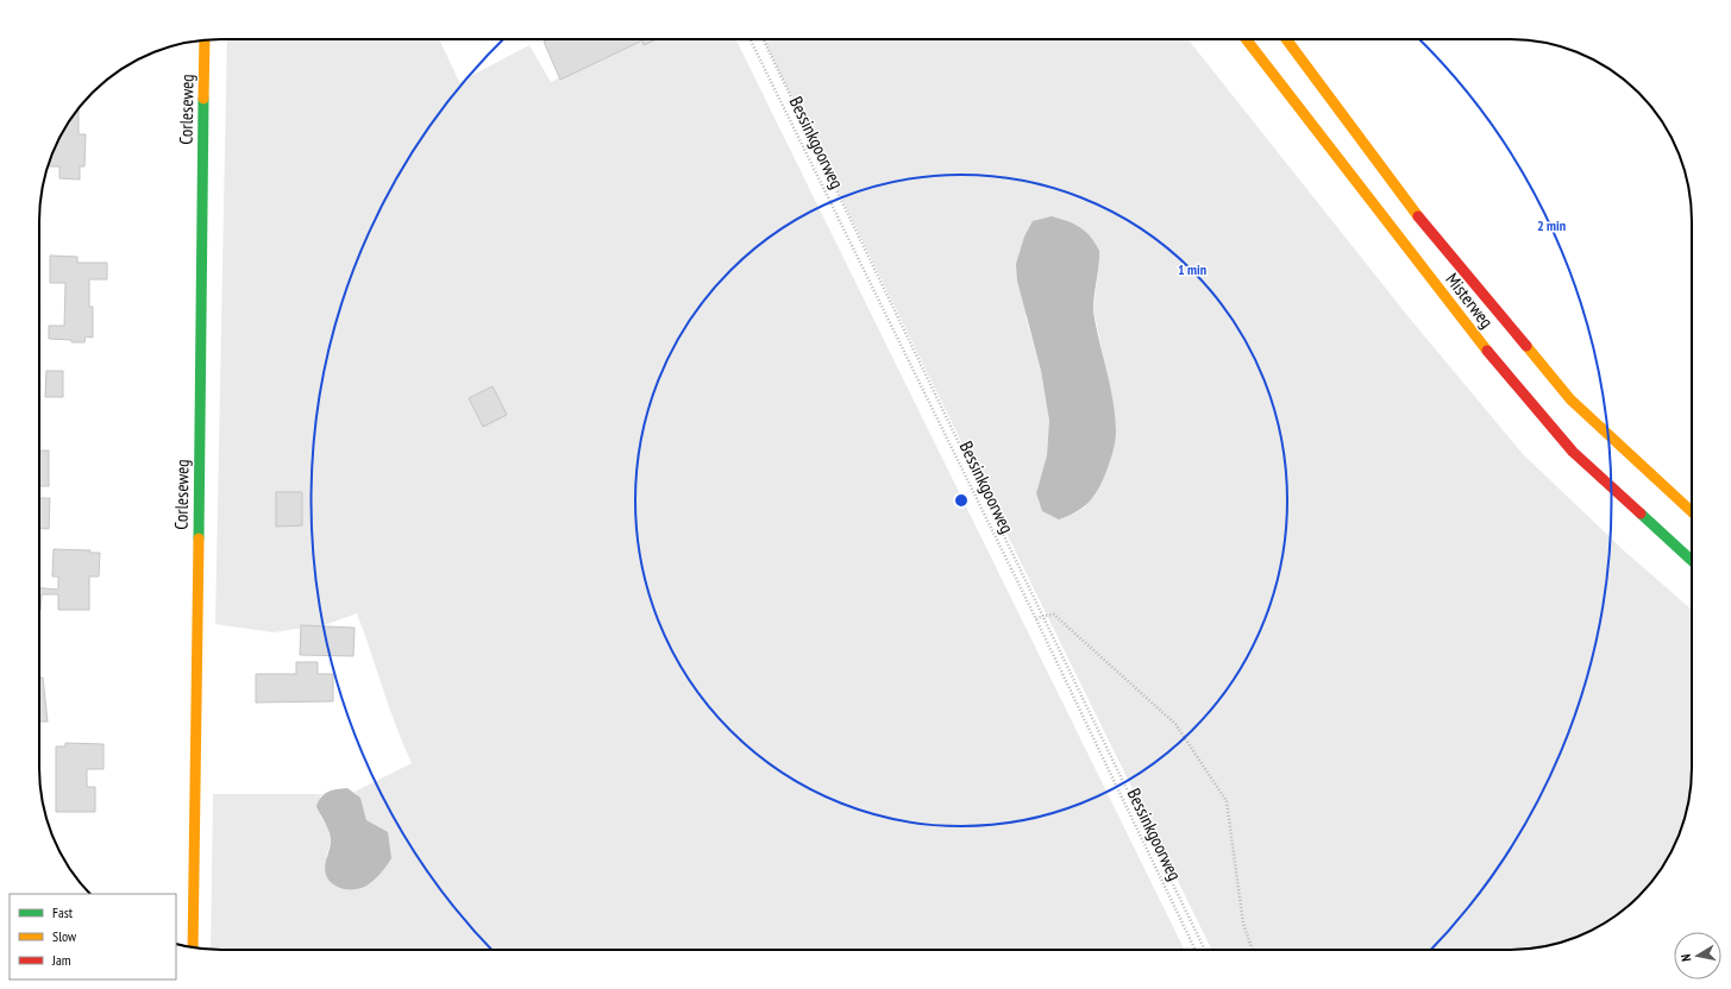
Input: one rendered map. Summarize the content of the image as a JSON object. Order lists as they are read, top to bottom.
{
  "streets": {
    "main road": ["Corleseweg", "Misterweg"],
    "path": ["Bessinkgoorweg"]
  },
  "legend": ["Fast", "Slow", "Jam"],
  "north": "left",
  "rings": ["2 min", "1 min"]
}
